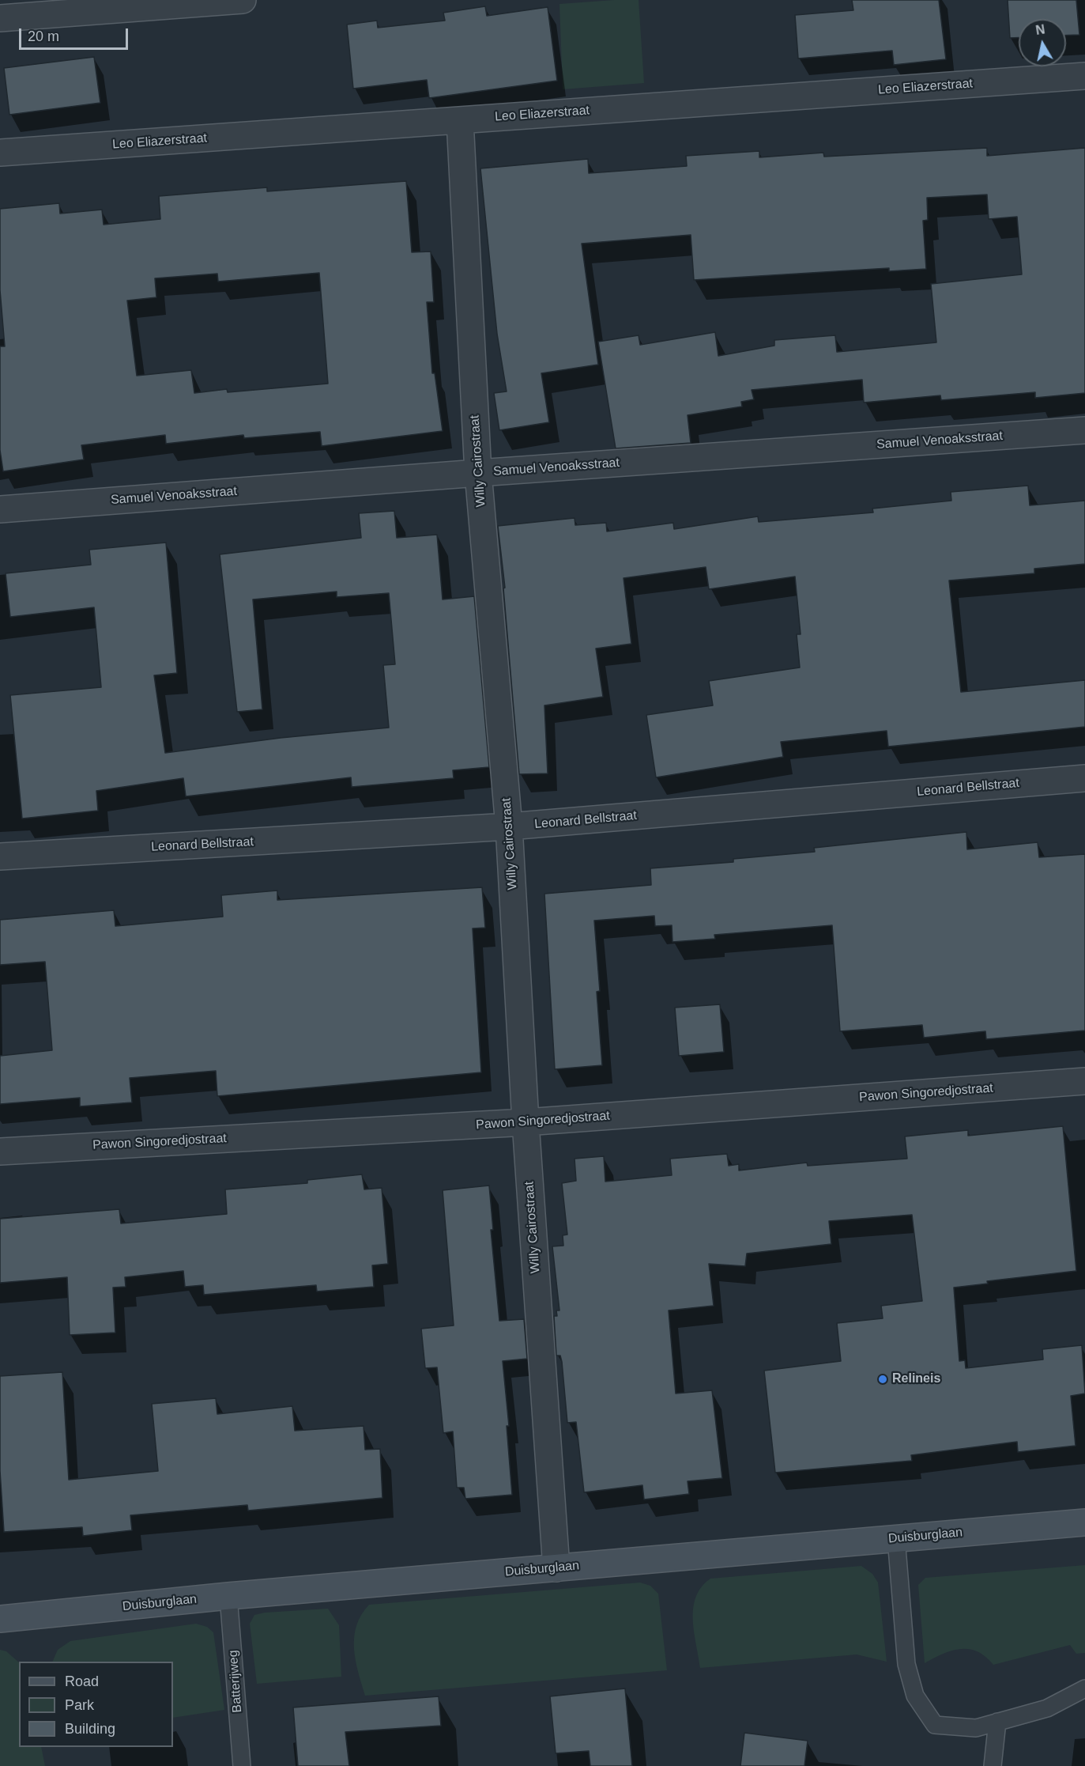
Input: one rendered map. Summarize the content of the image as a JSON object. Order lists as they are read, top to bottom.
{
  "streets": {
    "street": [
      "Leo Eliazerstraat",
      "Samuel Venoaksstraat",
      "Willy Cairostraat",
      "Leonard Bellstraat",
      "Pawon Singoredjostraat",
      "Duisburglaan"
    ],
    "lane": ["Batterijweg"]
  },
  "crossings": [
    ["Leo Eliazerstraat", "Willy Cairostraat"],
    ["Samuel Venoaksstraat", "Willy Cairostraat"],
    ["Willy Cairostraat", "Leonard Bellstraat"],
    ["Willy Cairostraat", "Pawon Singoredjostraat"],
    ["Willy Cairostraat", "Duisburglaan"],
    ["Duisburglaan", "Batterijweg"]
  ],
  "places": ["Relineis"],
  "legend": ["Road", "Park", "Building"],
  "scale_bar": "20 m",
  "north": "top"
}
